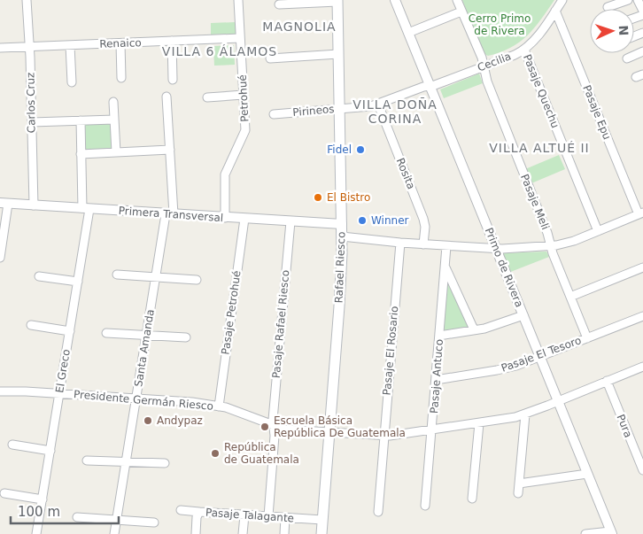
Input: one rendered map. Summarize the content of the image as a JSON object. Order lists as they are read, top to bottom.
{
  "streets": {
    "main road": ["Rafael Riesco"],
    "street": [
      "Renaico",
      "Cecilia",
      "Pasaje Quechu",
      "Petrohué",
      "Carlos Cruz",
      "Pirineos",
      "Pasaje Epu",
      "Rosita",
      "Pasaje Meli",
      "Primera Transversal",
      "Primo de Rivera",
      "Pasaje Petrohué",
      "Pasaje Rafael Riesco",
      "Santa Amanda",
      "Pasaje El Rosario",
      "Pasaje El Tesoro",
      "El Greco",
      "Pasaje Antuco",
      "Presidente Germán Riesco",
      "Pura",
      "Pasaje Talagante"
    ]
  },
  "crossings": [
    ["Renaico", "Petrohué"],
    ["Renaico", "Carlos Cruz"],
    ["Cecilia", "Pasaje Quechu"],
    ["Cecilia", "Pirineos"],
    ["Cecilia", "Pasaje Epu"],
    ["Cecilia", "Pasaje Meli"],
    ["Cecilia", "Primo de Rivera"],
    ["Petrohué", "Primera Transversal"],
    ["Carlos Cruz", "Primera Transversal"],
    ["Pirineos", "Rosita"],
    ["Pirineos", "Rafael Riesco"],
    ["Pirineos", "Primo de Rivera"],
    ["Pasaje Meli", "Pasaje El Tesoro"],
    ["Primera Transversal", "Rafael Riesco"],
    ["Primera Transversal", "Pasaje Petrohué"],
    ["Primera Transversal", "Pasaje Rafael Riesco"],
    ["Primera Transversal", "Santa Amanda"],
    ["Primera Transversal", "El Greco"],
    ["Rafael Riesco", "Presidente Germán Riesco"],
    ["Rafael Riesco", "Pasaje Talagante"],
    ["Primo de Rivera", "Pasaje El Tesoro"],
    ["Primo de Rivera", "Presidente Germán Riesco"],
    ["Pasaje Petrohué", "Presidente Germán Riesco"],
    ["Pasaje Rafael Riesco", "Presidente Germán Riesco"],
    ["Pasaje Rafael Riesco", "Pasaje Talagante"],
    ["Santa Amanda", "Presidente Germán Riesco"],
    ["Pasaje El Rosario", "Presidente Germán Riesco"],
    ["Pasaje El Tesoro", "Pasaje Antuco"],
    ["El Greco", "Presidente Germán Riesco"],
    ["Pasaje Antuco", "Presidente Germán Riesco"],
    ["Presidente Germán Riesco", "Pura"]
  ],
  "districts": [
    "MAGNOLIA",
    "VILLA 6 ÁLAMOS",
    "VILLA DOÑA CORINA",
    "VILLA ALTUÉ II"
  ],
  "parks": ["Cerro Primo de Rivera"],
  "places": [
    "Fidel",
    "El Bistro",
    "Winner",
    "Andypaz",
    "Escuela Básica República De Guatemala",
    "República de Guatemala"
  ],
  "scale_bar": "100 m",
  "north": "right"
}
